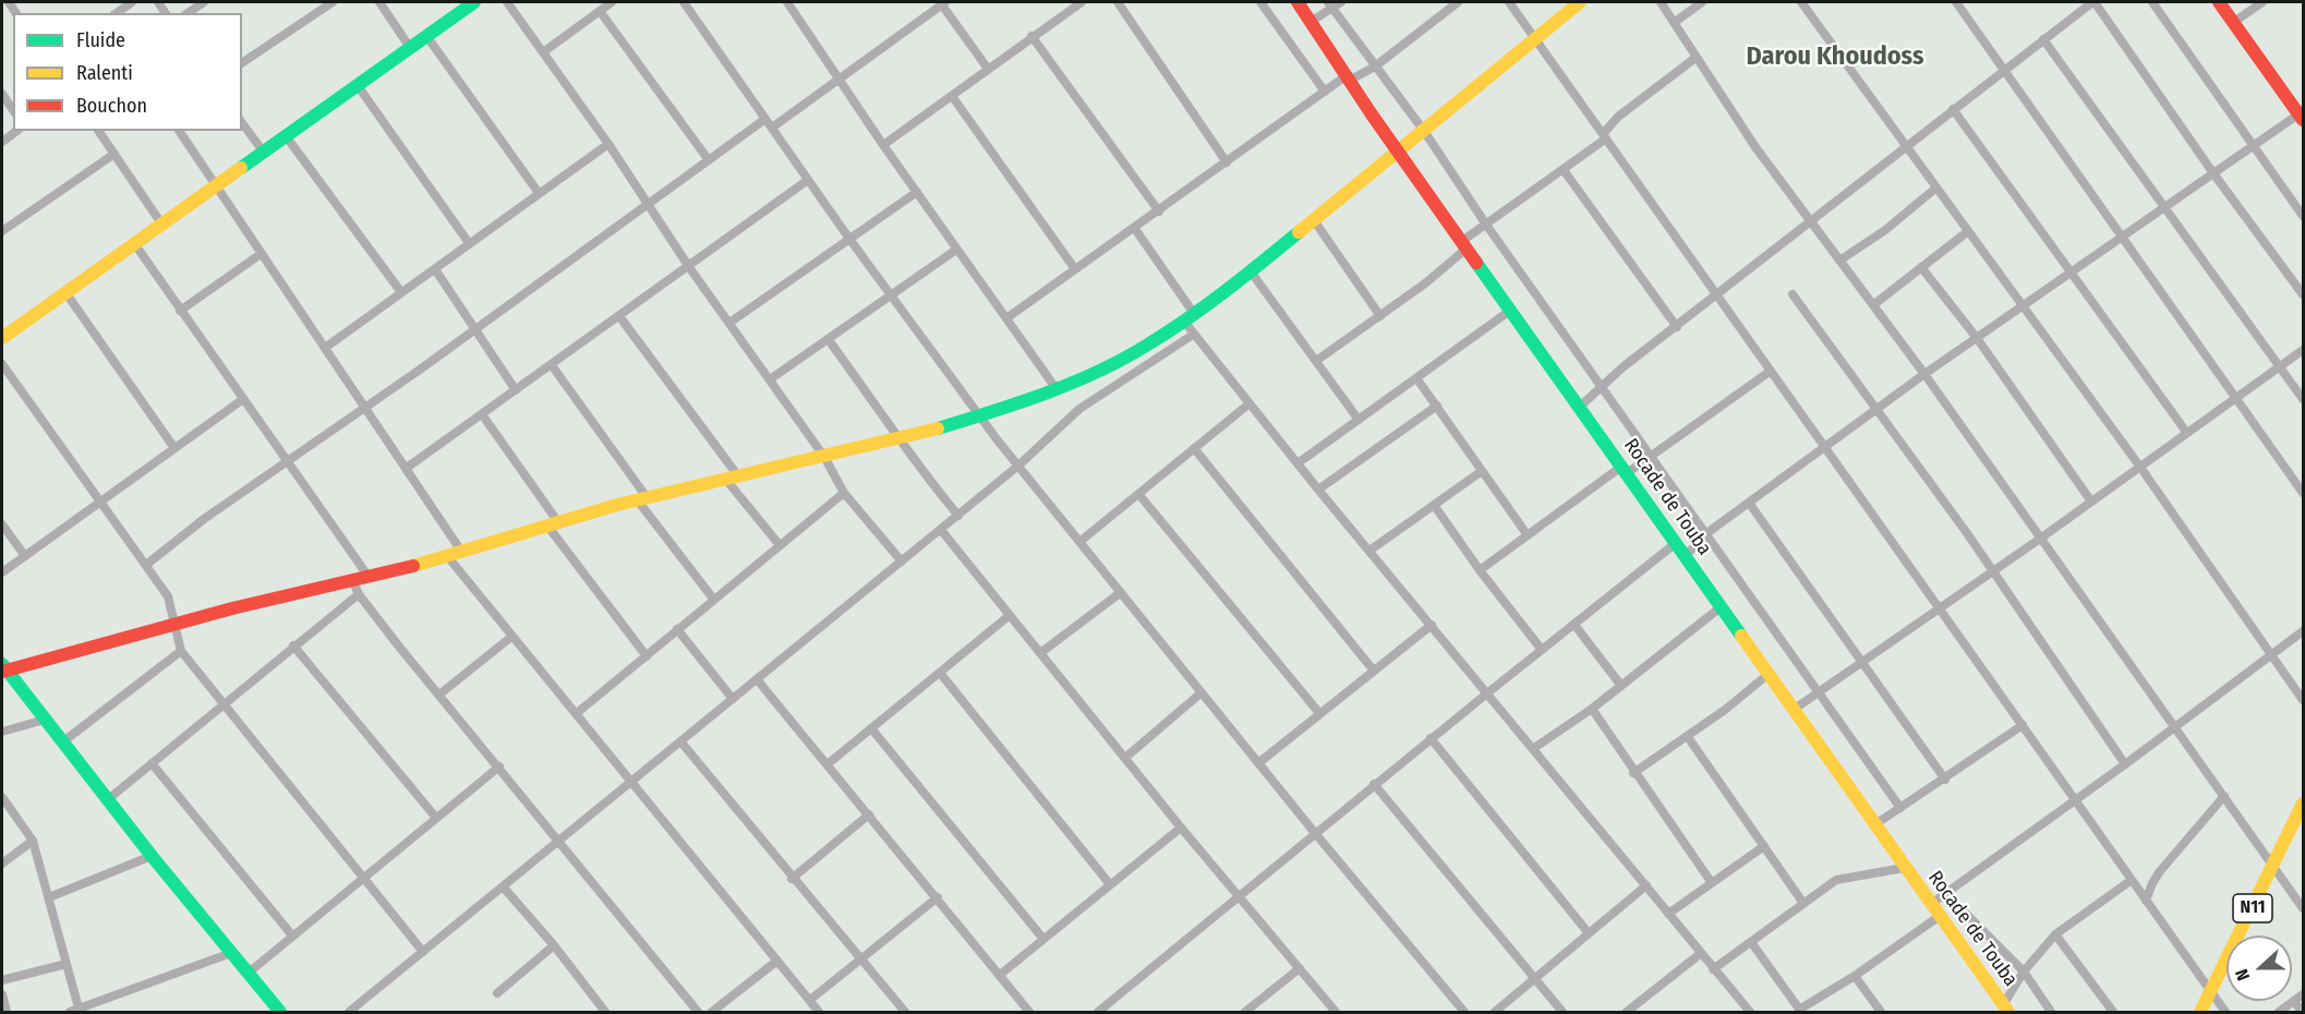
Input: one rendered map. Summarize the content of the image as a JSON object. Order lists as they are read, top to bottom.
{
  "streets": {
    "main road": ["Rocade de Touba", "N11"]
  },
  "districts": ["Darou Khoudoss"],
  "legend": ["Fluide", "Ralenti", "Bouchon"],
  "north": "left"
}
